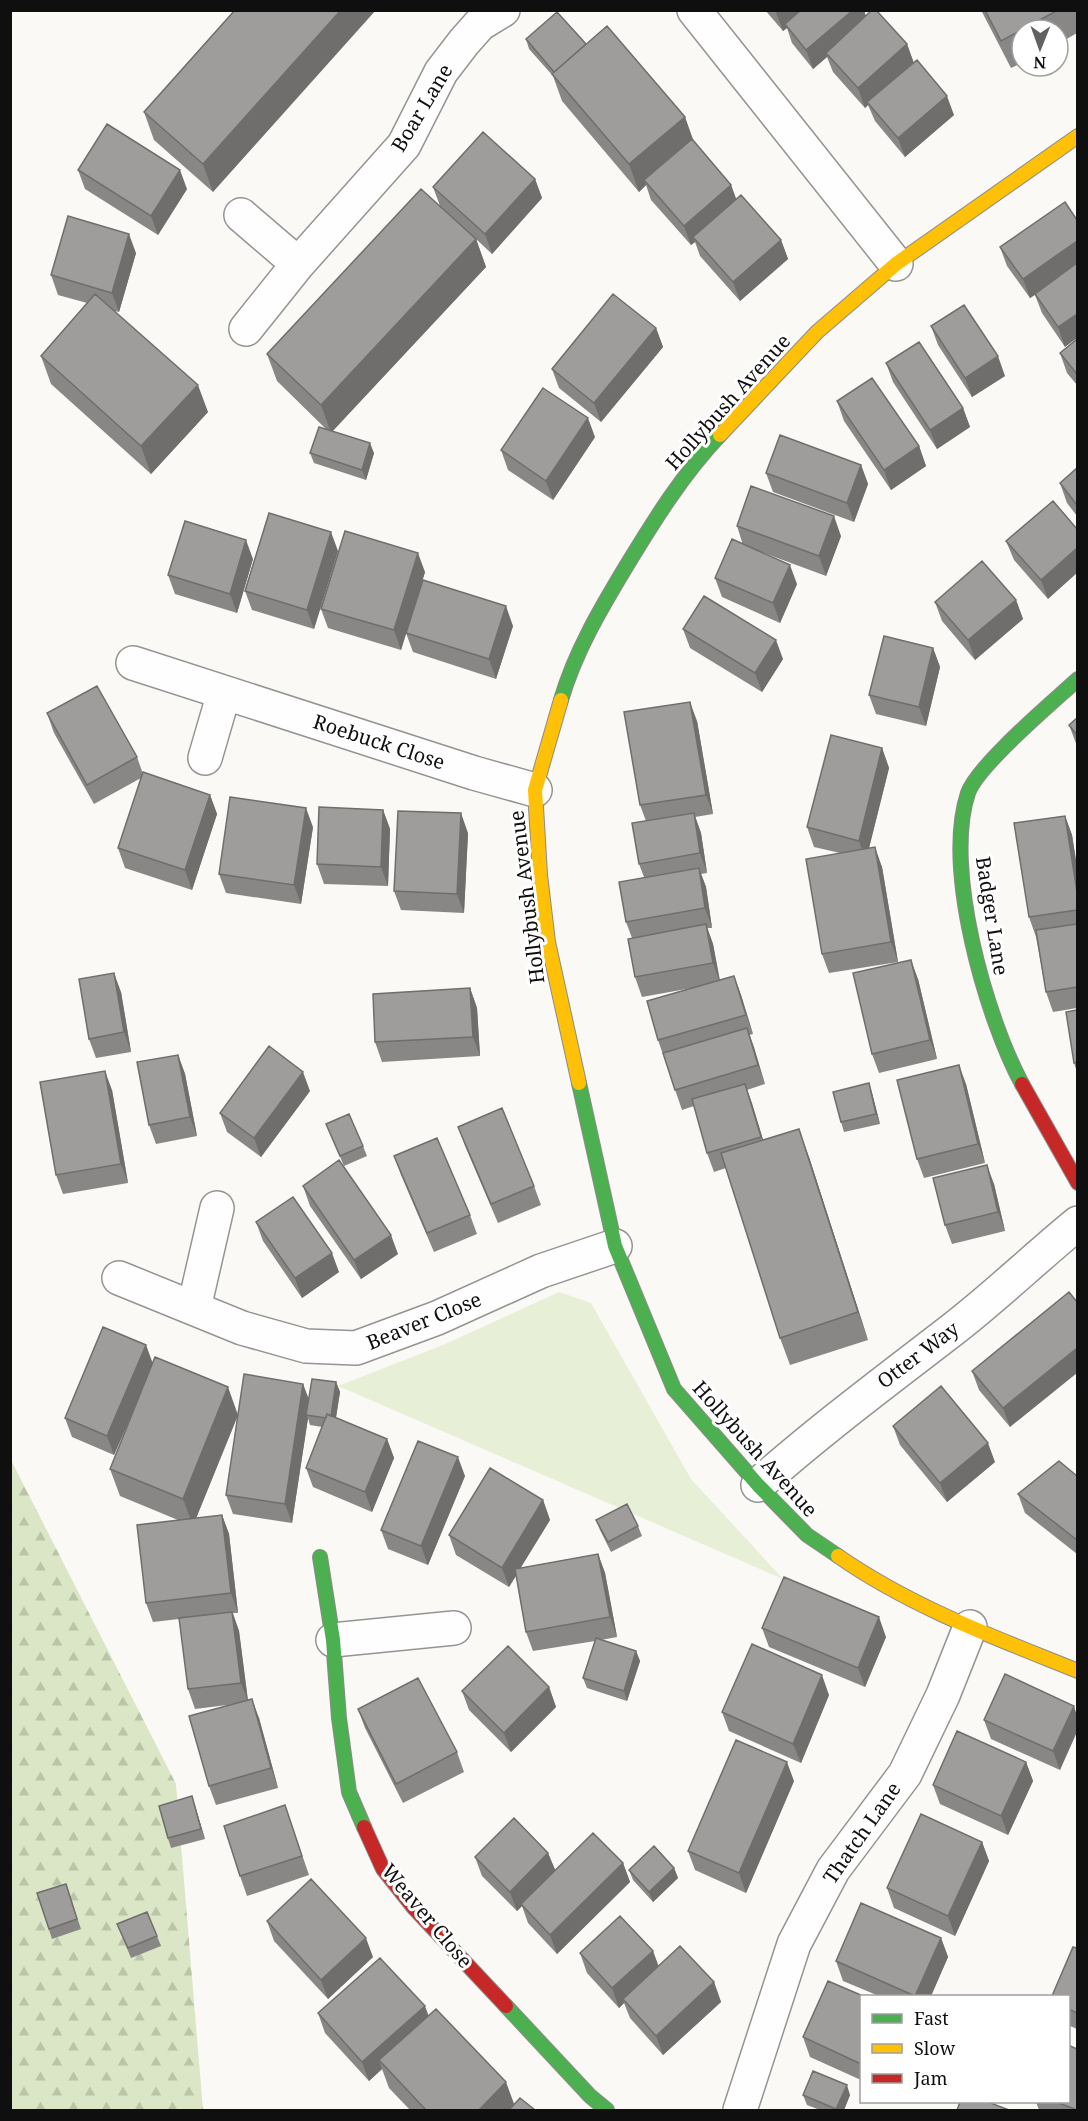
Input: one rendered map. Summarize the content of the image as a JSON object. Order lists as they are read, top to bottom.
{
  "streets": {
    "street": [
      "Boar Lane",
      "Hollybush Avenue",
      "Roebuck Close",
      "Badger Lane",
      "Beaver Close",
      "Otter Way",
      "Thatch Lane",
      "Weaver Close"
    ]
  },
  "crossings": [
    ["Hollybush Avenue", "Roebuck Close"],
    ["Hollybush Avenue", "Beaver Close"],
    ["Hollybush Avenue", "Otter Way"],
    ["Hollybush Avenue", "Thatch Lane"]
  ],
  "legend": ["Fast", "Slow", "Jam"],
  "north": "bottom"
}
